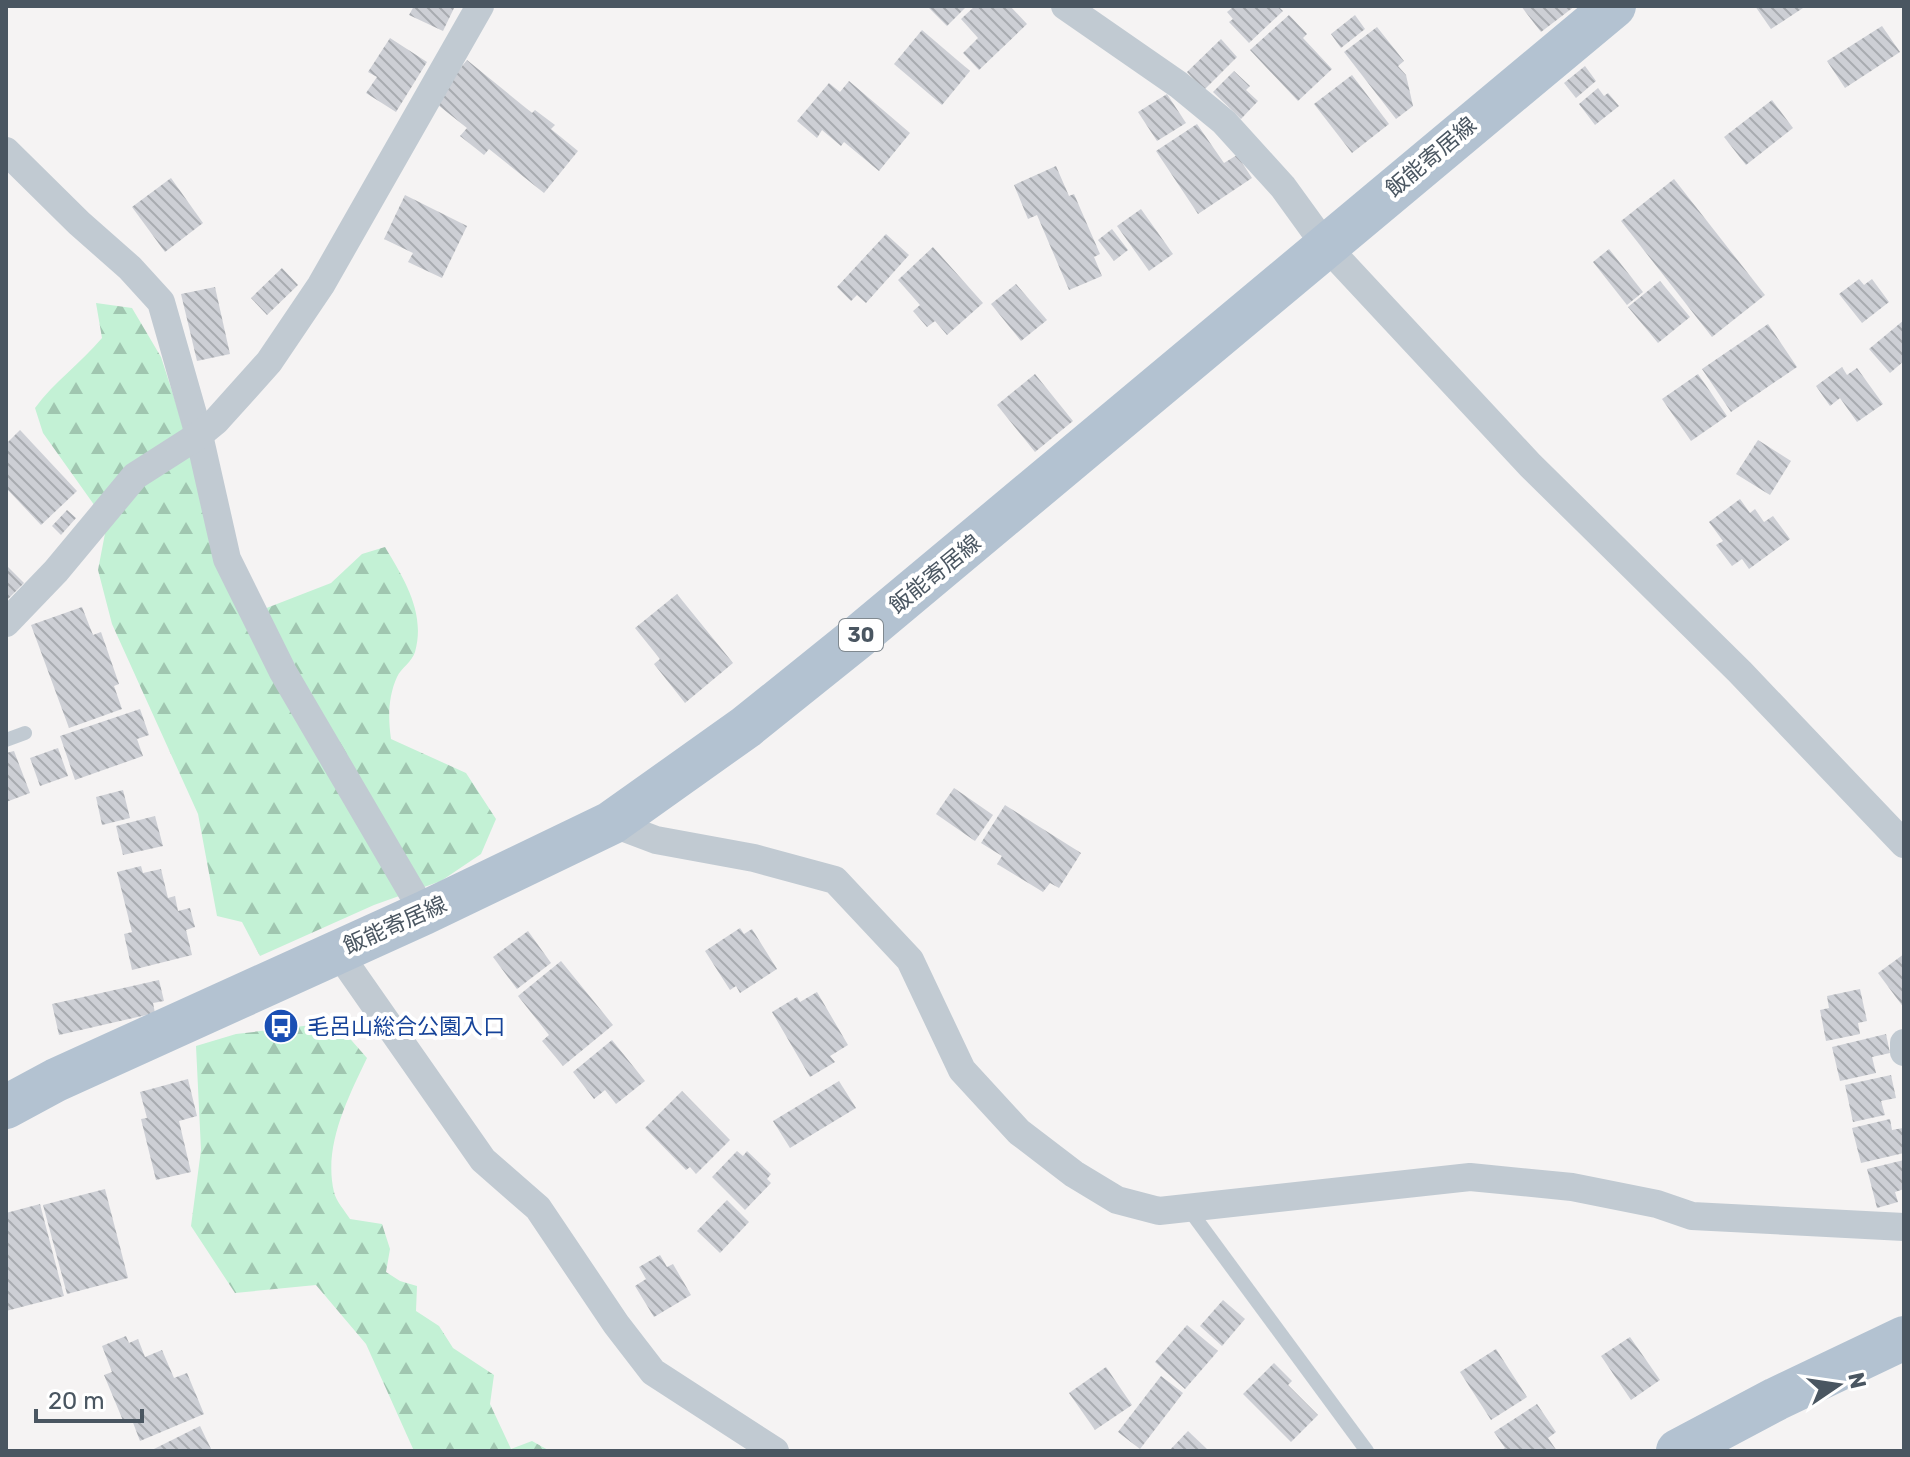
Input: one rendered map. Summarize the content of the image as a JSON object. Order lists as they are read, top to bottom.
{
  "streets": {
    "main road": ["飯能寄居線", "30"]
  },
  "places": {
    "bus stop": ["毛呂山総合公園入口"]
  },
  "scale_bar": "20 m",
  "north": "right"
}
